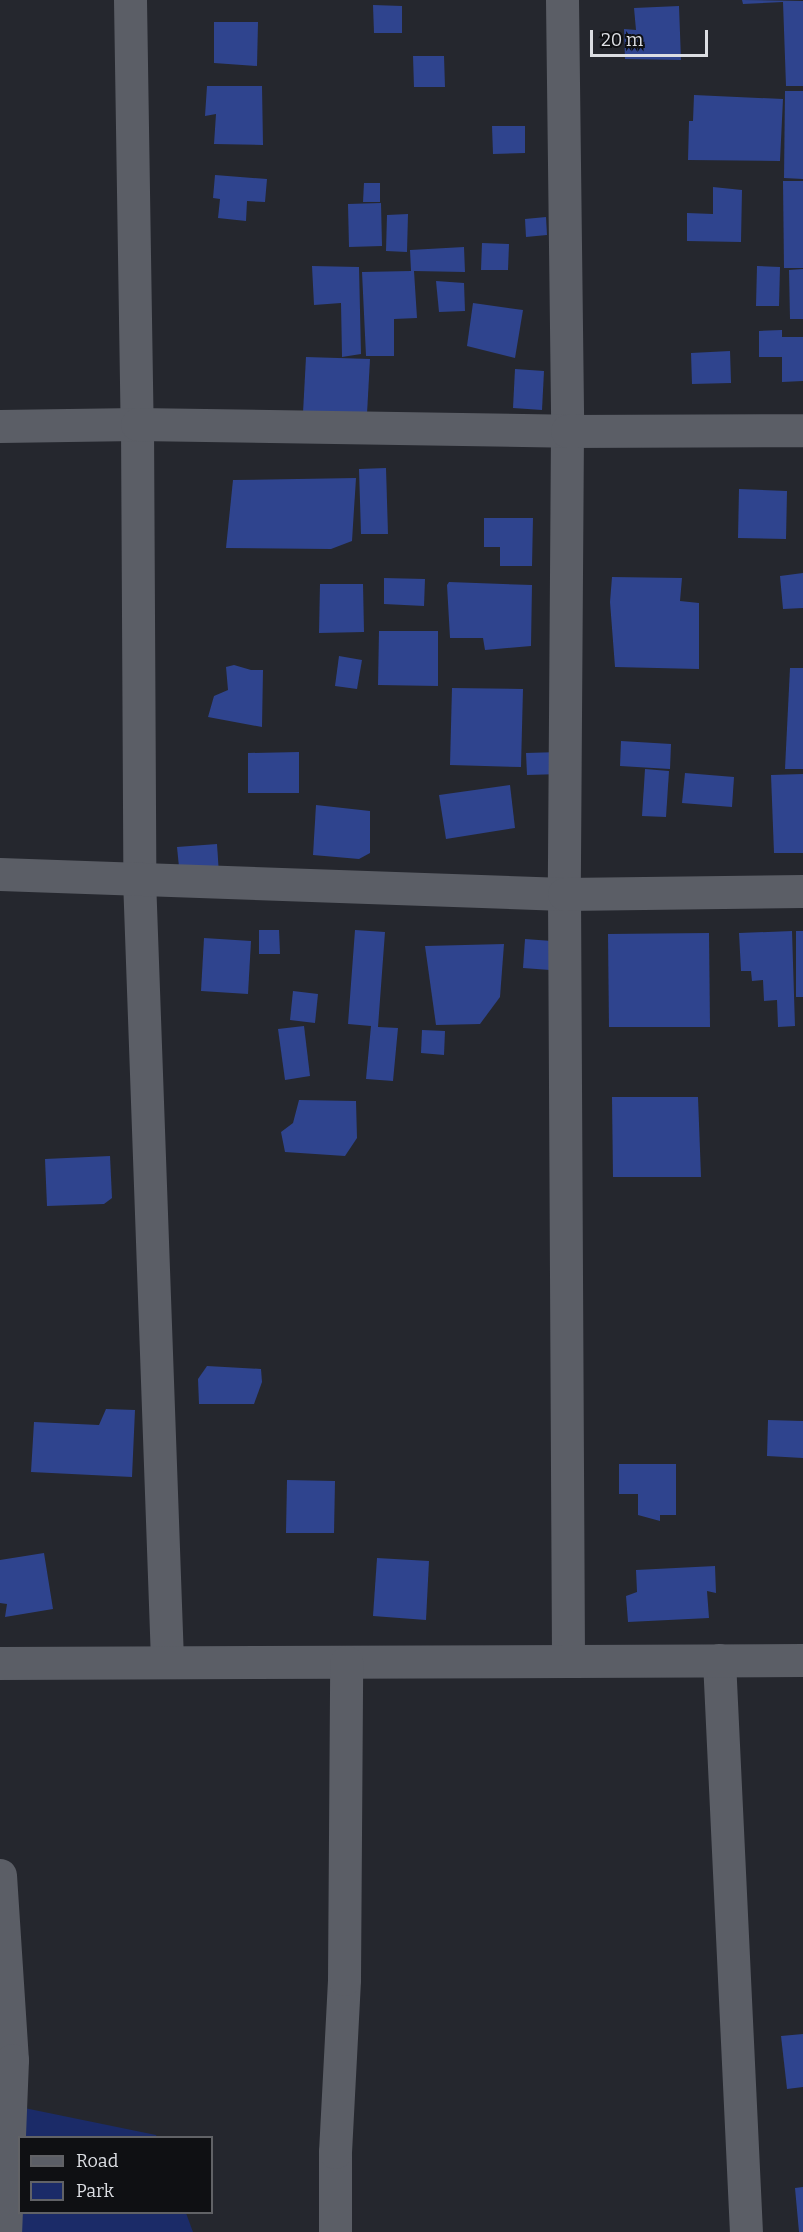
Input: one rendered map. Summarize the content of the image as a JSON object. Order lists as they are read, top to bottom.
{
  "legend": ["Road", "Park"],
  "scale_bar": "20 m"
}
